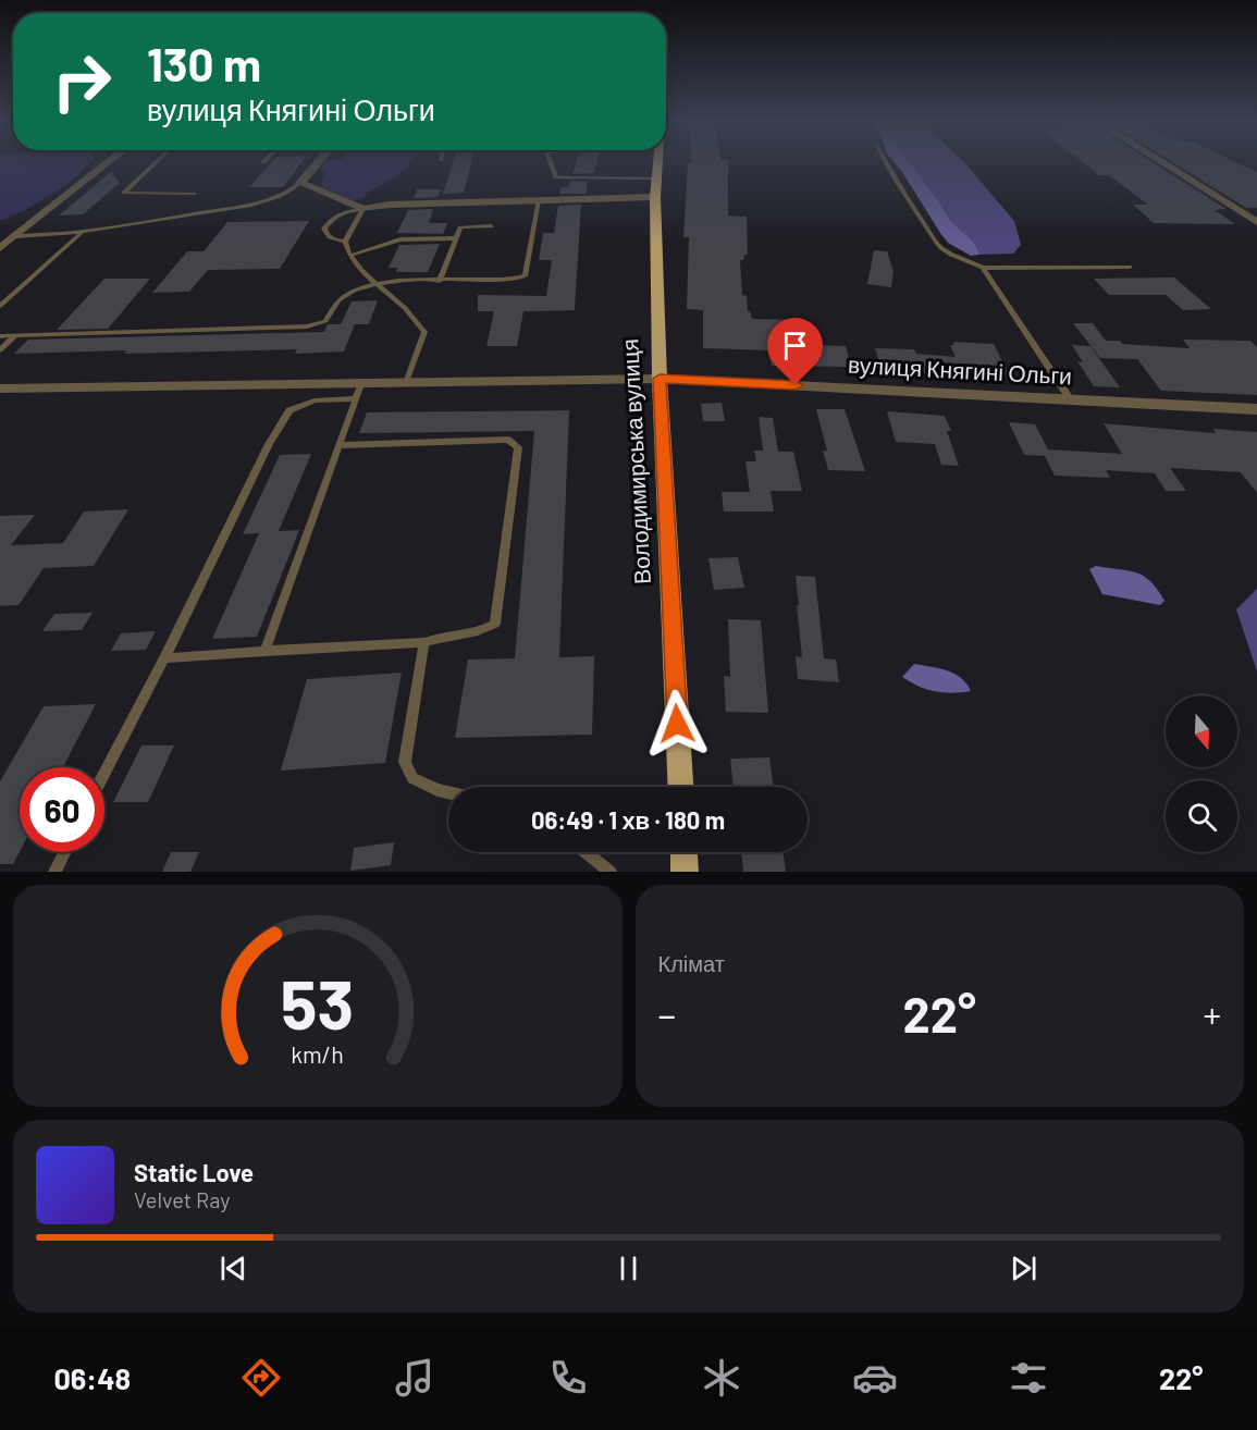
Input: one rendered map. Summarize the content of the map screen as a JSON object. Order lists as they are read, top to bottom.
{
  "streets": {
    "main road": ["Володимирська вулиця"],
    "street": ["вулиця Княгині Ольги"]
  },
  "crossings": [
    ["вулиця Княгині Ольги", "Володимирська вулиця"]
  ],
  "north": "bottom",
  "page": {
    "turn": ["130 m", "вулиця Княгині Ольги"],
    "limit": "60",
    "trip": "06:49 · 1 хв · 180 m",
    "tile": "Клімат",
    "heat": ["−", "22°", "+"],
    "song": ["Static Love", "Velvet Ray"],
    "tabs": ["06:48", "22°"],
    "gauge": ["53", "km/h"]
  }
}
